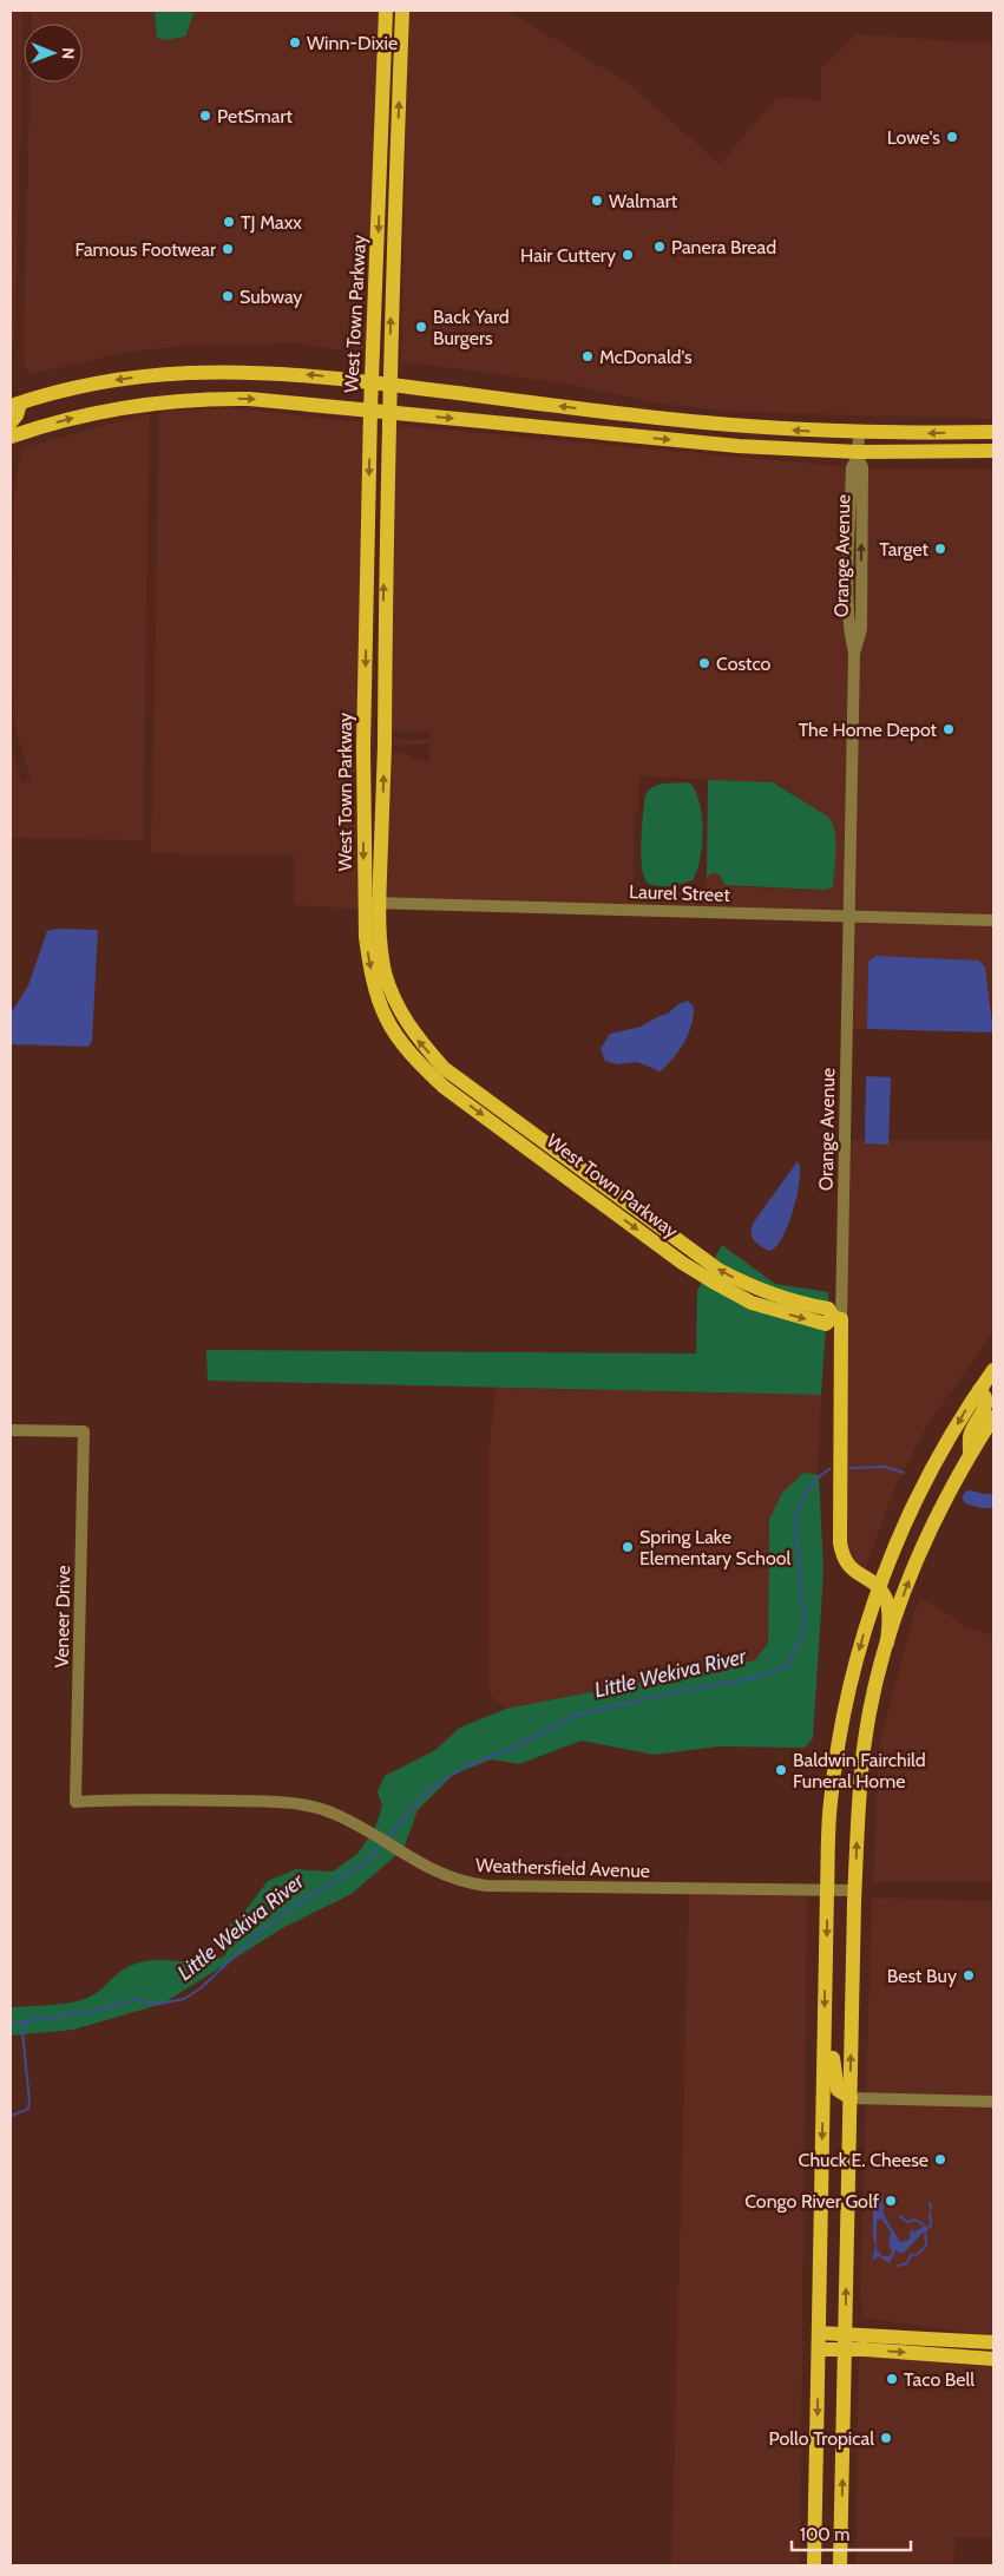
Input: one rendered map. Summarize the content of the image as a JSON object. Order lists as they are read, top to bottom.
{
  "streets": {
    "main road": ["West Town Parkway", "Orange Avenue"],
    "street": ["Laurel Street", "Veneer Drive", "Weathersfield Avenue"]
  },
  "crossings": [
    ["West Town Parkway", "Orange Avenue"],
    ["West Town Parkway", "Laurel Street"],
    ["Orange Avenue", "Laurel Street"],
    ["Veneer Drive", "Weathersfield Avenue"]
  ],
  "water": ["Little Wekiva River"],
  "places": [
    "Winn-Dixie",
    "PetSmart",
    "Lowe's",
    "Walmart",
    "TJ Maxx",
    "Panera Bread",
    "Famous Footwear",
    "Hair Cuttery",
    "Subway",
    "Back Yard Burgers",
    "McDonald's",
    "Target",
    "Costco",
    "The Home Depot",
    "Spring Lake Elementary School",
    "Baldwin Fairchild Funeral Home",
    "Best Buy",
    "Chuck E. Cheese",
    "Congo River Golf",
    "Taco Bell",
    "Pollo Tropical"
  ],
  "scale_bar": "100 m",
  "north": "right"
}
